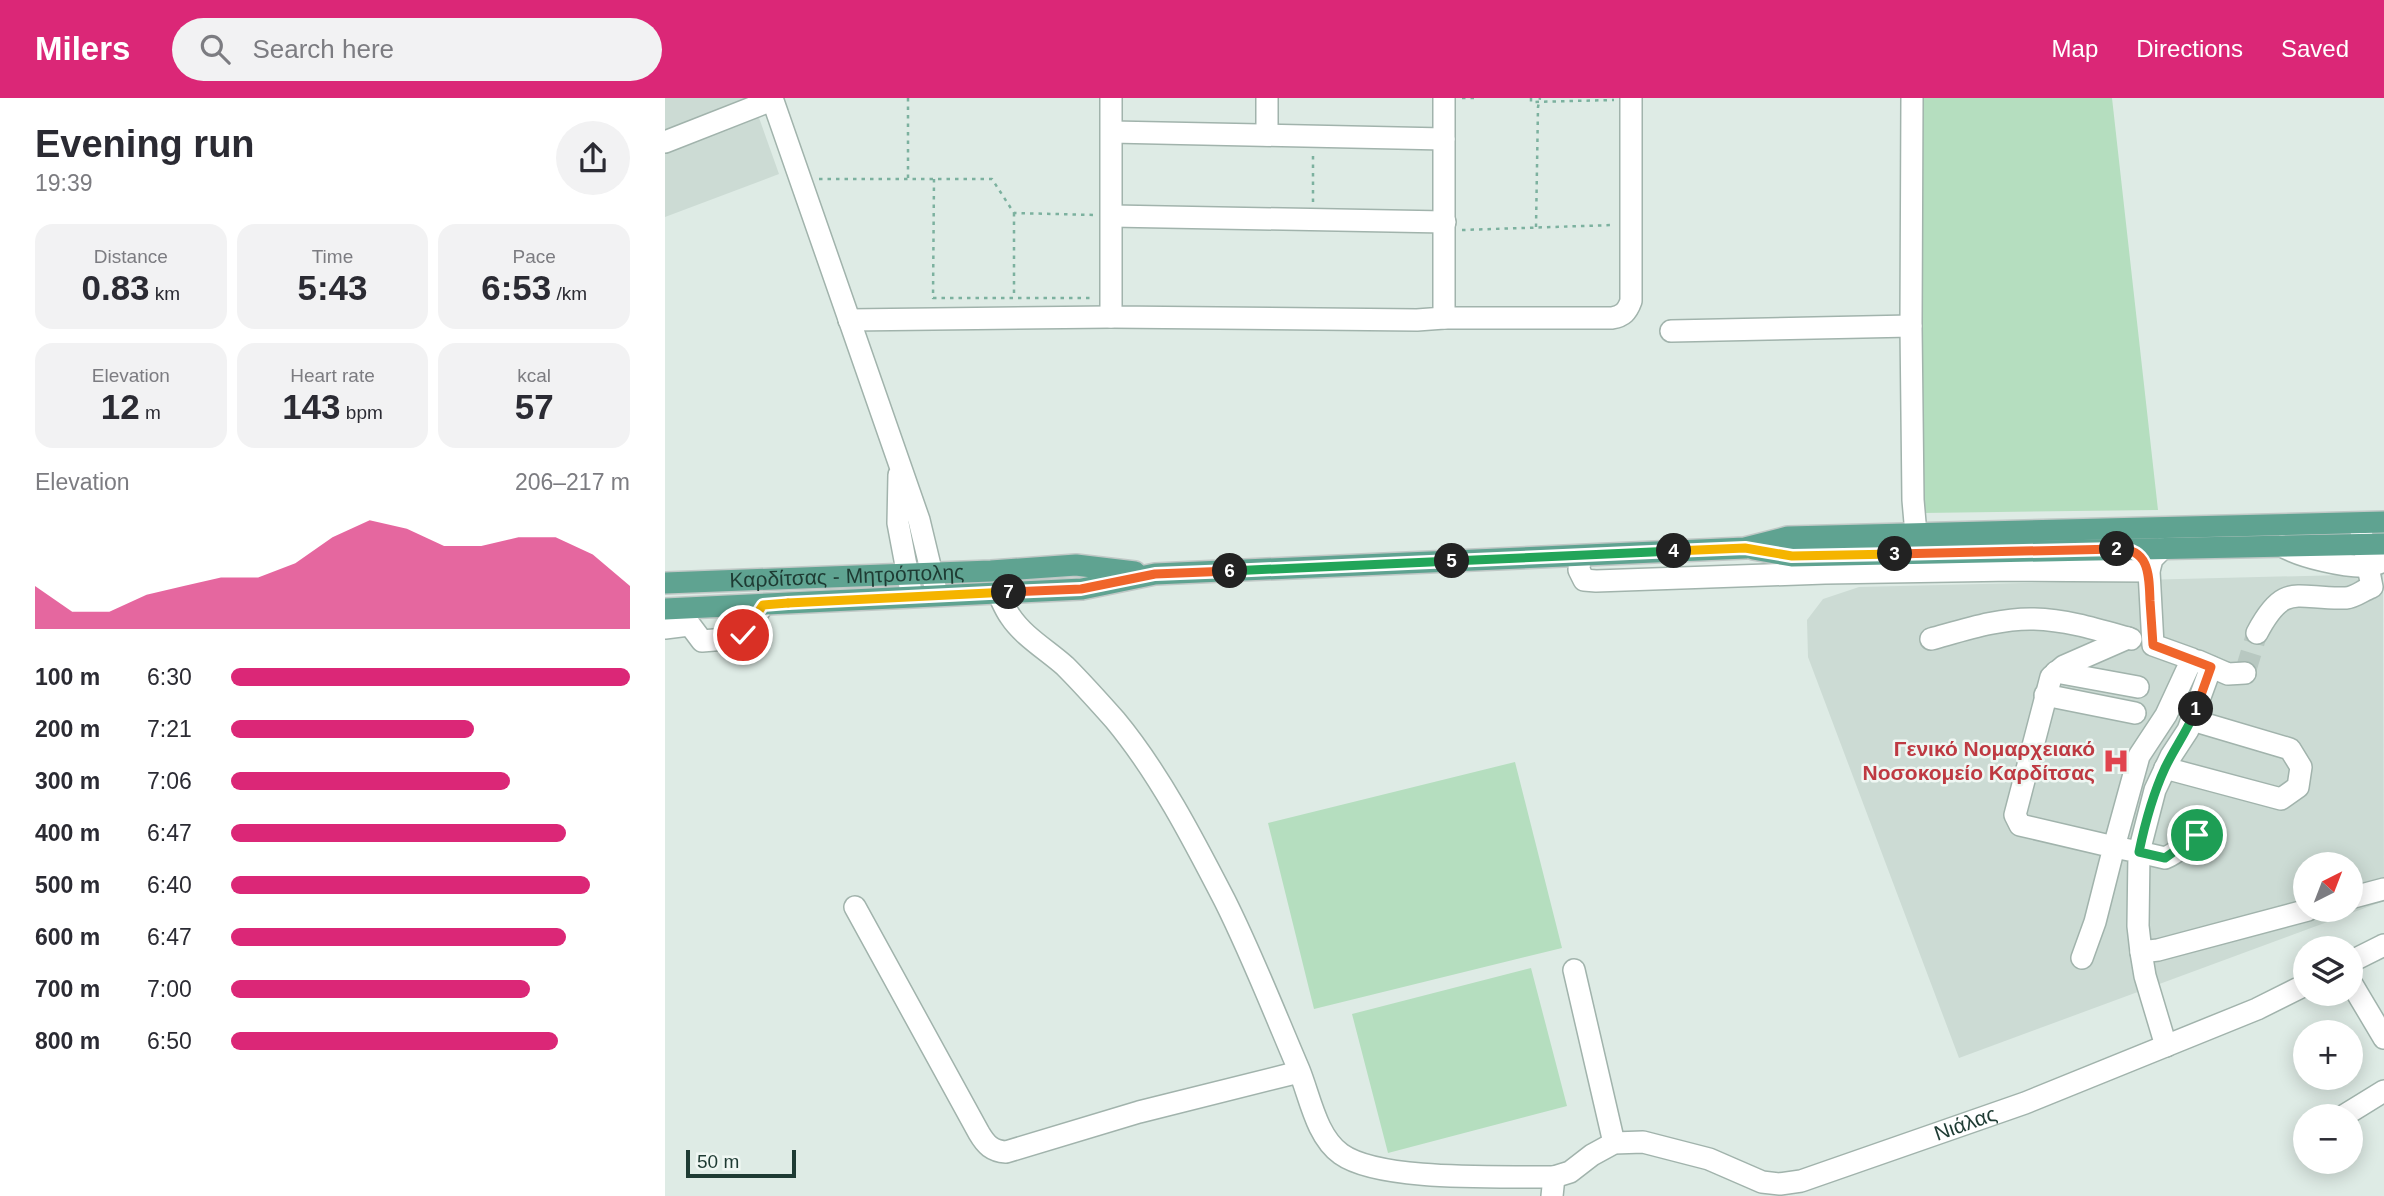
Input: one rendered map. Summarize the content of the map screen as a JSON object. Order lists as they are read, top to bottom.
{
  "streets": {
    "main road": ["Καρδίτσας - Μητρόπολης"],
    "street": ["Νιάλας"]
  },
  "places": {
    "hospital": ["Γενικό Νομαρχειακό Νοσοκομείο Καρδίτσας"]
  },
  "scale_bar": "50 m",
  "north": "top right",
  "page": {
    "header": "Milers",
    "search": "Search here",
    "nav": ["Map", "Directions", "Saved"],
    "heading": ["Evening run", "19:39"],
    "stats": [
      ["Distance", "0.83 km"],
      ["Time", "5:43"],
      ["Pace", "6:53 /km"],
      ["Elevation", "12 m"],
      ["Heart rate", "143 bpm"],
      ["kcal", "57"]
    ],
    "chart": ["Elevation", "206–217 m"],
    "pins": [
      "2",
      "4",
      "3",
      "5",
      "6",
      "7",
      "1"
    ],
    "list": [
      {
        "name": "100 m",
        "note": "6:30"
      },
      {
        "name": "200 m",
        "note": "7:21"
      },
      {
        "name": "300 m",
        "note": "7:06"
      },
      {
        "name": "400 m",
        "note": "6:47"
      },
      {
        "name": "500 m",
        "note": "6:40"
      },
      {
        "name": "600 m",
        "note": "6:47"
      },
      {
        "name": "700 m",
        "note": "7:00"
      },
      {
        "name": "800 m",
        "note": "6:50"
      }
    ],
    "map_buttons": ["+", "−"],
    "scale": "50 m"
  }
}
